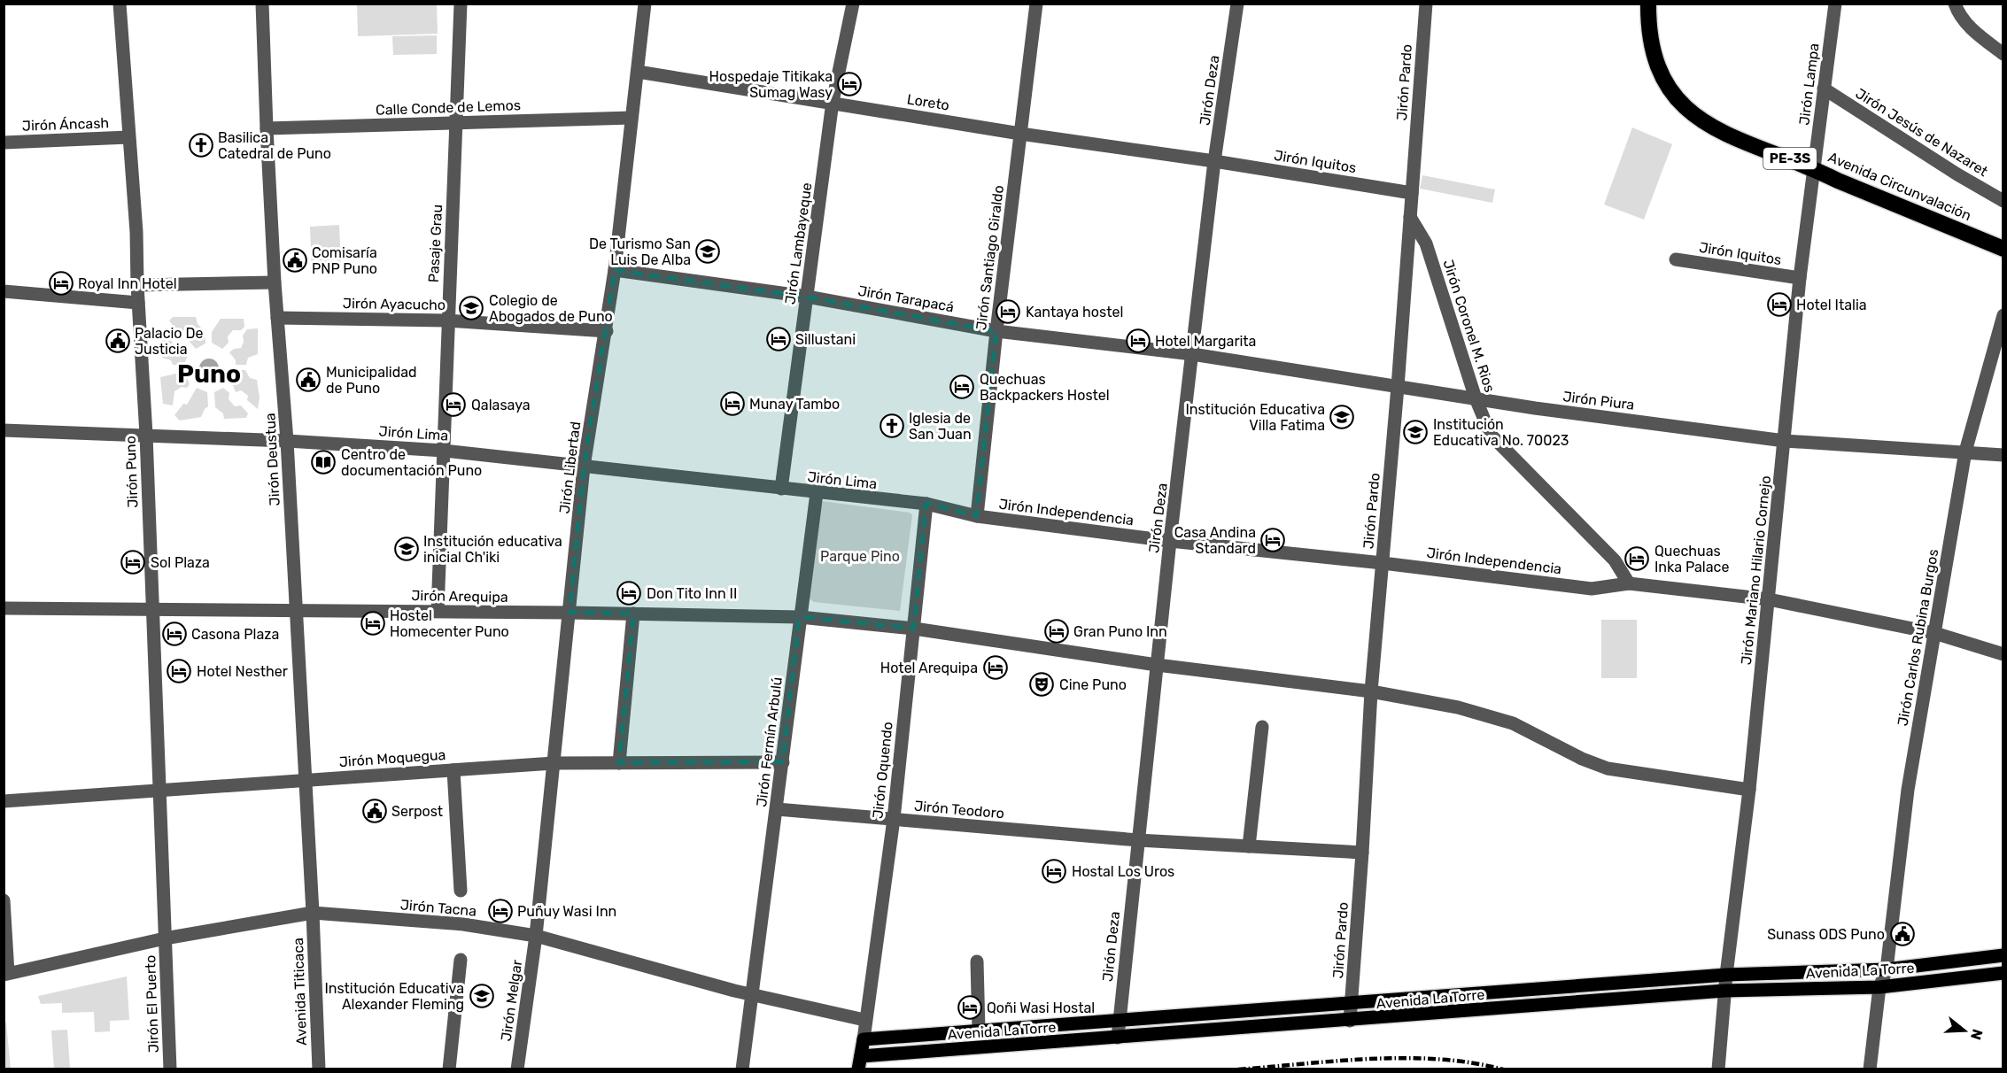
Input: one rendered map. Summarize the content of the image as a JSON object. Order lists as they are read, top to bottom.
{
  "streets": {
    "highway": ["PE-3S", "Avenida Circunvalación"],
    "main road": ["Avenida La Torre"],
    "street": [
      "Jirón Pardo",
      "Jirón Lampa",
      "Jirón Deza",
      "Loreto",
      "Calle Conde de Lemos",
      "Jirón Áncash",
      "Jirón Jesús de Nazaret",
      "Jirón Iquitos",
      "Pasaje Grau",
      "Jirón Lambayeque",
      "Jirón Santiago Giraldo",
      "Jirón Tarapacá",
      "Jirón Ayacucho",
      "Jirón Coronel M. Rios",
      "Jirón Piura",
      "Jirón Lima",
      "Jirón Deustua",
      "Jirón Libertad",
      "Jirón Puno",
      "Jirón Independencia",
      "Jirón Mariano Hilario Cornejo",
      "Jirón Arequipa",
      "Jirón Carlos Rubina Burgos",
      "Jirón Fermín Arbulú",
      "Jirón Moquegua",
      "Jirón Oquendo",
      "Jirón Teodoro",
      "Jirón Tacna",
      "Avenida Titicaca",
      "Jirón Melgar",
      "Jirón El Puerto"
    ]
  },
  "crossings": [
    ["Jirón Pardo", "Jirón Iquitos"],
    ["Jirón Pardo", "Jirón Coronel M. Rios"],
    ["Jirón Pardo", "Jirón Piura"],
    ["Jirón Pardo", "Jirón Independencia"],
    ["Jirón Pardo", "Jirón Arequipa"],
    ["Jirón Pardo", "Jirón Teodoro"],
    ["Jirón Pardo", "Avenida La Torre"],
    ["Jirón Lampa", "Jirón Jesús de Nazaret"],
    ["Jirón Lampa", "Avenida Circunvalación"],
    ["Jirón Lampa", "Jirón Mariano Hilario Cornejo"],
    ["Jirón Deza", "Loreto"],
    ["Jirón Deza", "Jirón Iquitos"],
    ["Jirón Deza", "Jirón Tarapacá"],
    ["Jirón Deza", "Jirón Piura"],
    ["Jirón Deza", "Jirón Independencia"],
    ["Jirón Deza", "Jirón Arequipa"],
    ["Jirón Deza", "Jirón Teodoro"],
    ["Jirón Deza", "Avenida La Torre"],
    ["Loreto", "Jirón Iquitos"],
    ["Loreto", "Jirón Lambayeque"],
    ["Loreto", "Jirón Santiago Giraldo"],
    ["Loreto", "Jirón Libertad"],
    ["Calle Conde de Lemos", "Pasaje Grau"],
    ["Calle Conde de Lemos", "Jirón Deustua"],
    ["Calle Conde de Lemos", "Jirón Libertad"],
    ["Jirón Áncash", "Jirón Puno"],
    ["Jirón Iquitos", "Jirón Mariano Hilario Cornejo"],
    ["Avenida Circunvalación", "Jirón Mariano Hilario Cornejo"],
    ["Pasaje Grau", "Jirón Ayacucho"],
    ["Pasaje Grau", "Jirón Lima"],
    ["Pasaje Grau", "Jirón Arequipa"],
    ["Jirón Lambayeque", "Jirón Tarapacá"],
    ["Jirón Lambayeque", "Jirón Lima"],
    ["Jirón Santiago Giraldo", "Jirón Tarapacá"],
    ["Jirón Santiago Giraldo", "Jirón Lima"],
    ["Jirón Santiago Giraldo", "Jirón Independencia"],
    ["Jirón Tarapacá", "Jirón Piura"],
    ["Jirón Tarapacá", "Jirón Libertad"],
    ["Jirón Ayacucho", "Jirón Deustua"],
    ["Jirón Ayacucho", "Jirón Libertad"],
    ["Jirón Coronel M. Rios", "Jirón Piura"],
    ["Jirón Coronel M. Rios", "Jirón Independencia"],
    ["Jirón Piura", "Jirón Mariano Hilario Cornejo"],
    ["Jirón Piura", "Jirón Carlos Rubina Burgos"],
    ["Jirón Lima", "Jirón Deustua"],
    ["Jirón Lima", "Jirón Libertad"],
    ["Jirón Lima", "Jirón Puno"],
    ["Jirón Lima", "Jirón Independencia"],
    ["Jirón Lima", "Jirón Fermín Arbulú"],
    ["Jirón Lima", "Jirón Oquendo"],
    ["Jirón Deustua", "Jirón Arequipa"],
    ["Jirón Deustua", "Jirón Moquegua"],
    ["Jirón Deustua", "Jirón Tacna"],
    ["Jirón Deustua", "Avenida Titicaca"],
    ["Jirón Libertad", "Jirón Arequipa"],
    ["Jirón Libertad", "Jirón Moquegua"],
    ["Jirón Libertad", "Jirón Tacna"],
    ["Jirón Libertad", "Jirón Melgar"],
    ["Jirón Puno", "Jirón Arequipa"],
    ["Jirón Puno", "Jirón Moquegua"],
    ["Jirón Puno", "Jirón Tacna"],
    ["Jirón Puno", "Jirón El Puerto"],
    ["Jirón Independencia", "Jirón Mariano Hilario Cornejo"],
    ["Jirón Independencia", "Jirón Carlos Rubina Burgos"],
    ["Jirón Mariano Hilario Cornejo", "Jirón Arequipa"],
    ["Jirón Mariano Hilario Cornejo", "Avenida La Torre"],
    ["Jirón Arequipa", "Jirón Fermín Arbulú"],
    ["Jirón Arequipa", "Jirón Oquendo"],
    ["Jirón Carlos Rubina Burgos", "Avenida La Torre"],
    ["Jirón Fermín Arbulú", "Jirón Moquegua"],
    ["Jirón Fermín Arbulú", "Jirón Teodoro"],
    ["Jirón Fermín Arbulú", "Jirón Tacna"],
    ["Jirón Oquendo", "Jirón Teodoro"],
    ["Jirón Oquendo", "Jirón Tacna"],
    ["Jirón Oquendo", "Avenida La Torre"],
    ["Jirón Tacna", "Avenida Titicaca"],
    ["Jirón Tacna", "Jirón Melgar"],
    ["Jirón Tacna", "Jirón El Puerto"]
  ],
  "districts": ["Puno"],
  "parks": ["Parque Pino"],
  "places": {
    "hotel": [
      "Hospedaje Titikaka Sumag Wasy",
      "Royal Inn Hotel",
      "Hotel Italia",
      "Kantaya hostel",
      "Sillustani",
      "Hotel Margarita",
      "Quechuas Backpackers Hostel",
      "Munay Tambo",
      "Qalasaya",
      "Casa Andina Standard",
      "Quechuas Inka Palace",
      "Sol Plaza",
      "Don Tito Inn II",
      "Hostel Homecenter Puno",
      "Gran Puno Inn",
      "Casona Plaza",
      "Hotel Arequipa",
      "Hotel Nesther",
      "Hostal Los Uros",
      "Puñuy Wasi Inn",
      "Qoñi Wasi Hostal"
    ],
    "church": ["Basilica Catedral de Puno", "Iglesia de San Juan"],
    "school or university": [
      "De Turismo San Luis De Alba",
      "Colegio de Abogados de Puno",
      "Institución Educativa Villa Fatima",
      "Institución Educativa No. 70023",
      "Institución educativa inicial Ch'iki",
      "Institución Educativa Alexander Fleming"
    ],
    "public building": [
      "Comisaría PNP Puno",
      "Palacio De Justicia",
      "Municipalidad de Puno",
      "Serpost",
      "Sunass ODS Puno"
    ],
    "library": ["Centro de documentación Puno"],
    "theatre": ["Cine Puno"]
  },
  "north": "right"
}
